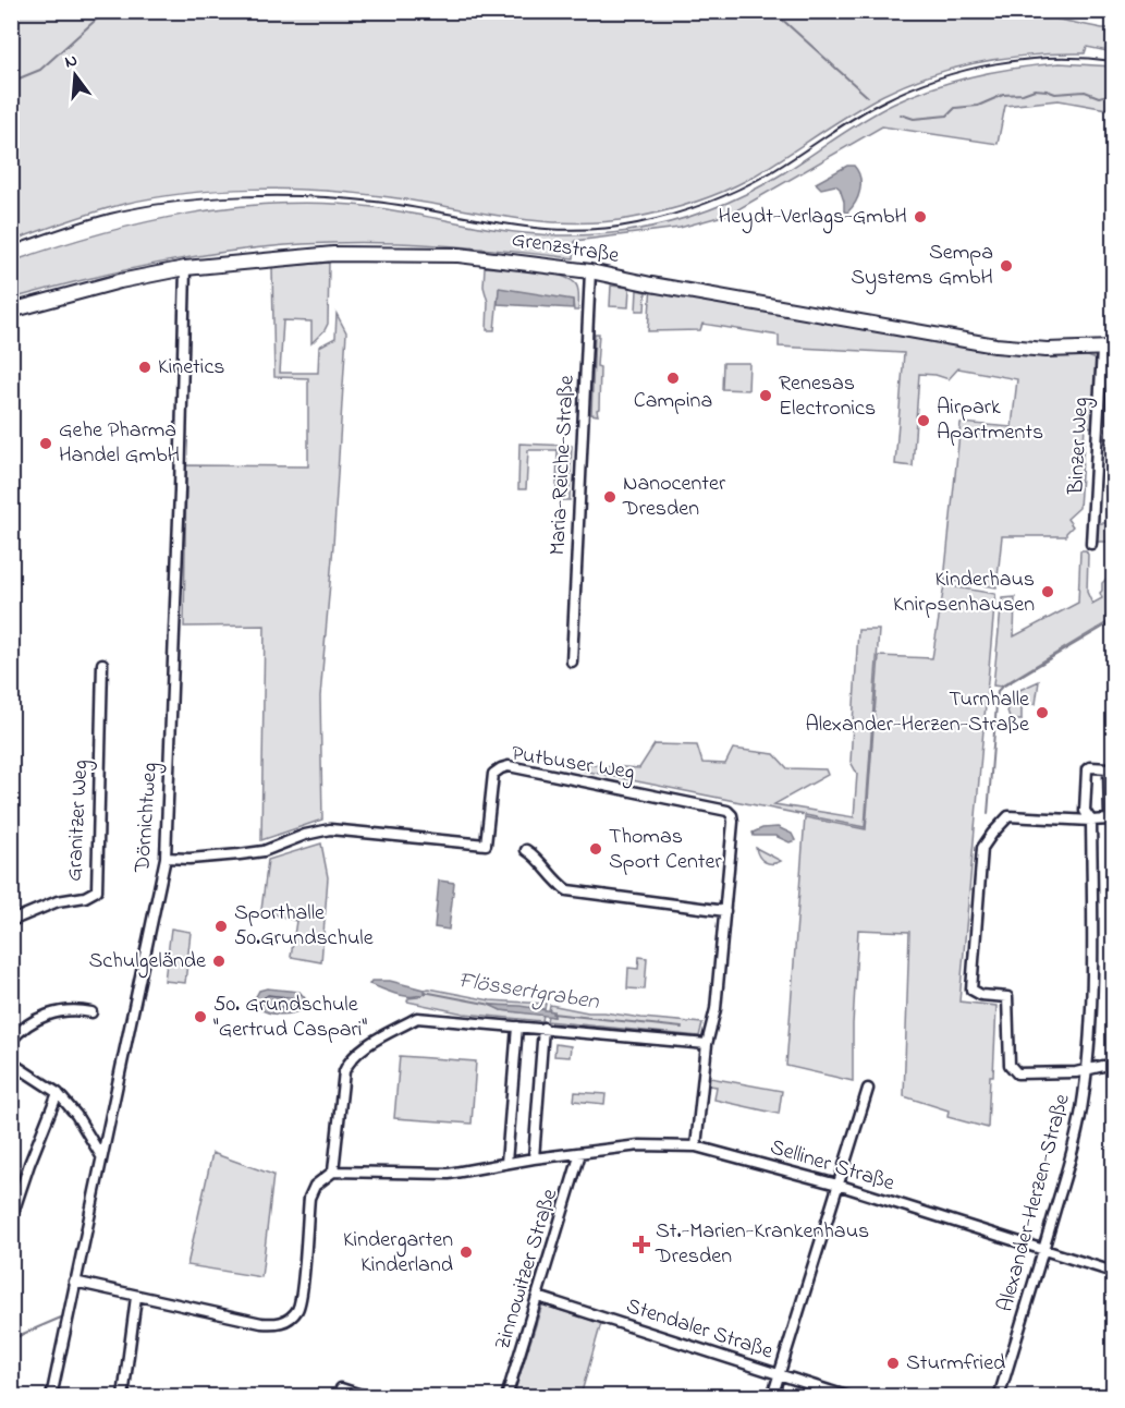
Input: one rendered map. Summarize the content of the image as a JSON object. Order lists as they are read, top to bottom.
{
  "streets": {
    "main road": ["Grenzstraße"],
    "street": [
      "Binzer Weg",
      "Maria-Reiche-Straße",
      "Putbuser Weg",
      "Dörnichtweg",
      "Granitzer Weg",
      "Selliner Straße",
      "Alexander-Herzen-Straße",
      "Zinnowitzer Straße",
      "Stendaler Straße"
    ]
  },
  "crossings": [
    ["Grenzstraße", "Binzer Weg"],
    ["Grenzstraße", "Maria-Reiche-Straße"],
    ["Grenzstraße", "Dörnichtweg"],
    ["Putbuser Weg", "Dörnichtweg"],
    ["Putbuser Weg", "Selliner Straße"],
    ["Selliner Straße", "Alexander-Herzen-Straße"],
    ["Selliner Straße", "Zinnowitzer Straße"],
    ["Zinnowitzer Straße", "Stendaler Straße"]
  ],
  "water": ["Flössertgraben"],
  "places": {
    "other": [
      "Heydt-Verlags-GmbH",
      "Sempa Systems GmbH",
      "Kinetics",
      "Campina",
      "Renesas Electronics",
      "Airpark Apartments",
      "Gehe Pharma Handel GmbH",
      "Nanocenter Dresden",
      "Kinderhaus Knirpsenhausen",
      "Turnhalle Alexander-Herzen-Straße",
      "Thomas Sport Center",
      "Sporthalle 50.Grundschule",
      "Schulgelände",
      "50. Grundschule \"Gertrud Caspari\"",
      "Kindergarten Kinderland",
      "Sturmfried"
    ],
    "health": ["St.-Marien-Krankenhaus Dresden"]
  },
  "north": "top"
}
